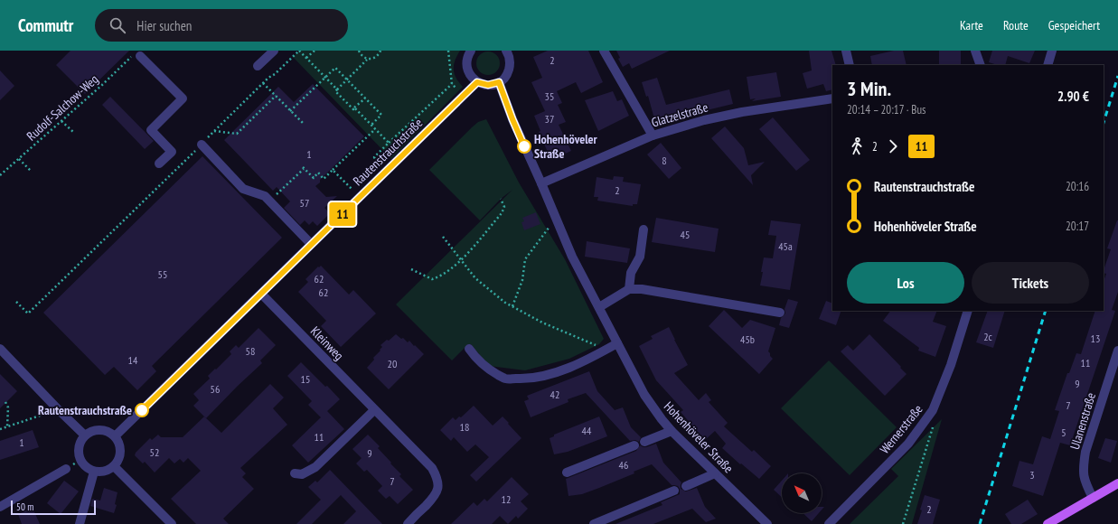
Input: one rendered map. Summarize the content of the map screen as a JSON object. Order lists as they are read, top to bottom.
{
  "streets": {
    "street": [
      "Glatzelstraße",
      "Rautenstrauchstraße",
      "Kleinweg",
      "Ulanenstraße",
      "Wernerstraße",
      "Hohenhöveler Straße"
    ],
    "path": ["Rudolf-Salchow-Weg"]
  },
  "crossings": [
    ["Glatzelstraße", "Hohenhöveler Straße"],
    ["Rautenstrauchstraße", "Kleinweg"]
  ],
  "places": ["Hohenhöveler Straße", "Rautenstrauchstraße"],
  "lines": ["bus line 11"],
  "house_numbers": [
    "2",
    "35",
    "37",
    "1",
    "8",
    "2",
    "57",
    "45",
    "45a",
    "55",
    "62",
    "62",
    "2c",
    "13",
    "45b",
    "58",
    "14",
    "11",
    "20",
    "15",
    "9",
    "56",
    "42",
    "7",
    "18",
    "44",
    "5",
    "11",
    "1",
    "52",
    "9",
    "46",
    "3",
    "7",
    "12",
    "2"
  ],
  "scale_bar": "50 m",
  "north": "top left",
  "page": {
    "header": "Commutr",
    "search": "Hier suchen",
    "nav": ["Karte", "Route", "Gespeichert"],
    "on_map": "11",
    "heading": ["3 Min.", "20:14 – 20:17 · Bus", "2.90 €"],
    "legs": ["2", "11"],
    "list": [
      {
        "name": "Rautenstrauchstraße",
        "value": "20:16"
      },
      {
        "name": "Hohenhöveler Straße",
        "value": "20:17"
      }
    ],
    "buttons": ["Los", "Tickets"],
    "scale": "50 m"
  }
}
